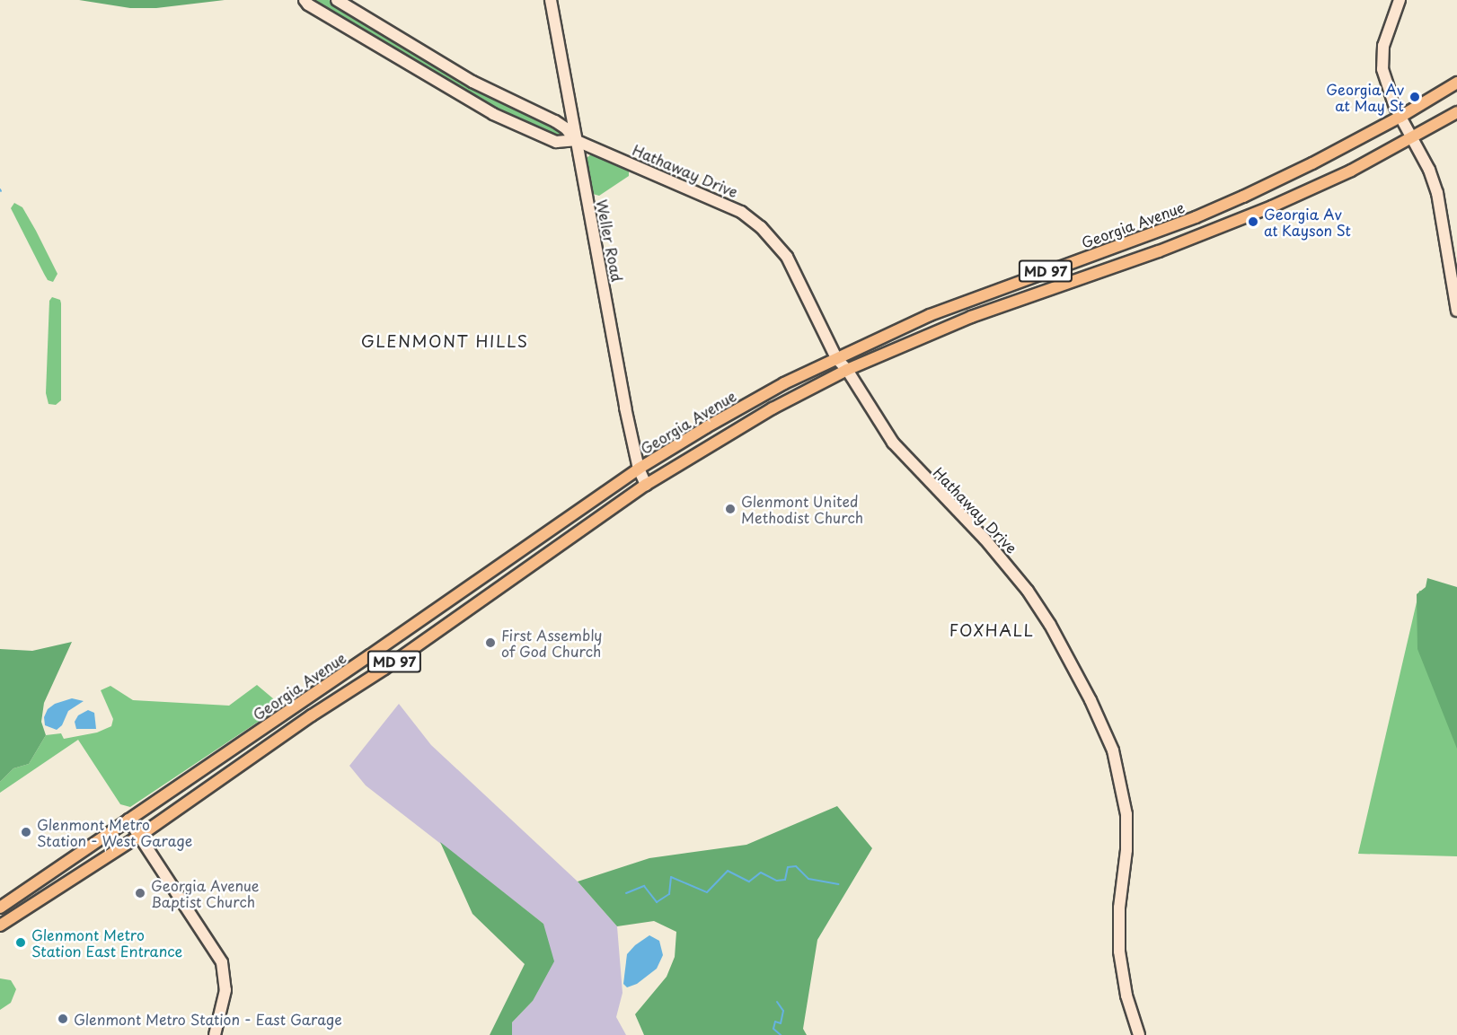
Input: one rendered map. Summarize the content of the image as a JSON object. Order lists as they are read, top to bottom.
{
  "streets": {
    "main road": ["Georgia Avenue", "MD 97"],
    "street": ["Hathaway Drive", "Weller Road"]
  },
  "crossings": [
    ["Hathaway Drive", "Georgia Avenue"],
    ["Hathaway Drive", "Weller Road"],
    ["Hathaway Drive", "MD 97"],
    ["Georgia Avenue", "Weller Road"],
    ["Weller Road", "MD 97"]
  ],
  "districts": ["GLENMONT HILLS", "FOXHALL"],
  "places": [
    "Georgia Av at May St",
    "Georgia Av at Kayson St",
    "Glenmont United Methodist Church",
    "First Assembly of God Church",
    "Glenmont Metro Station - West Garage",
    "Georgia Avenue Baptist Church",
    "Glenmont Metro Station East Entrance",
    "Glenmont Metro Station - East Garage"
  ]
}
